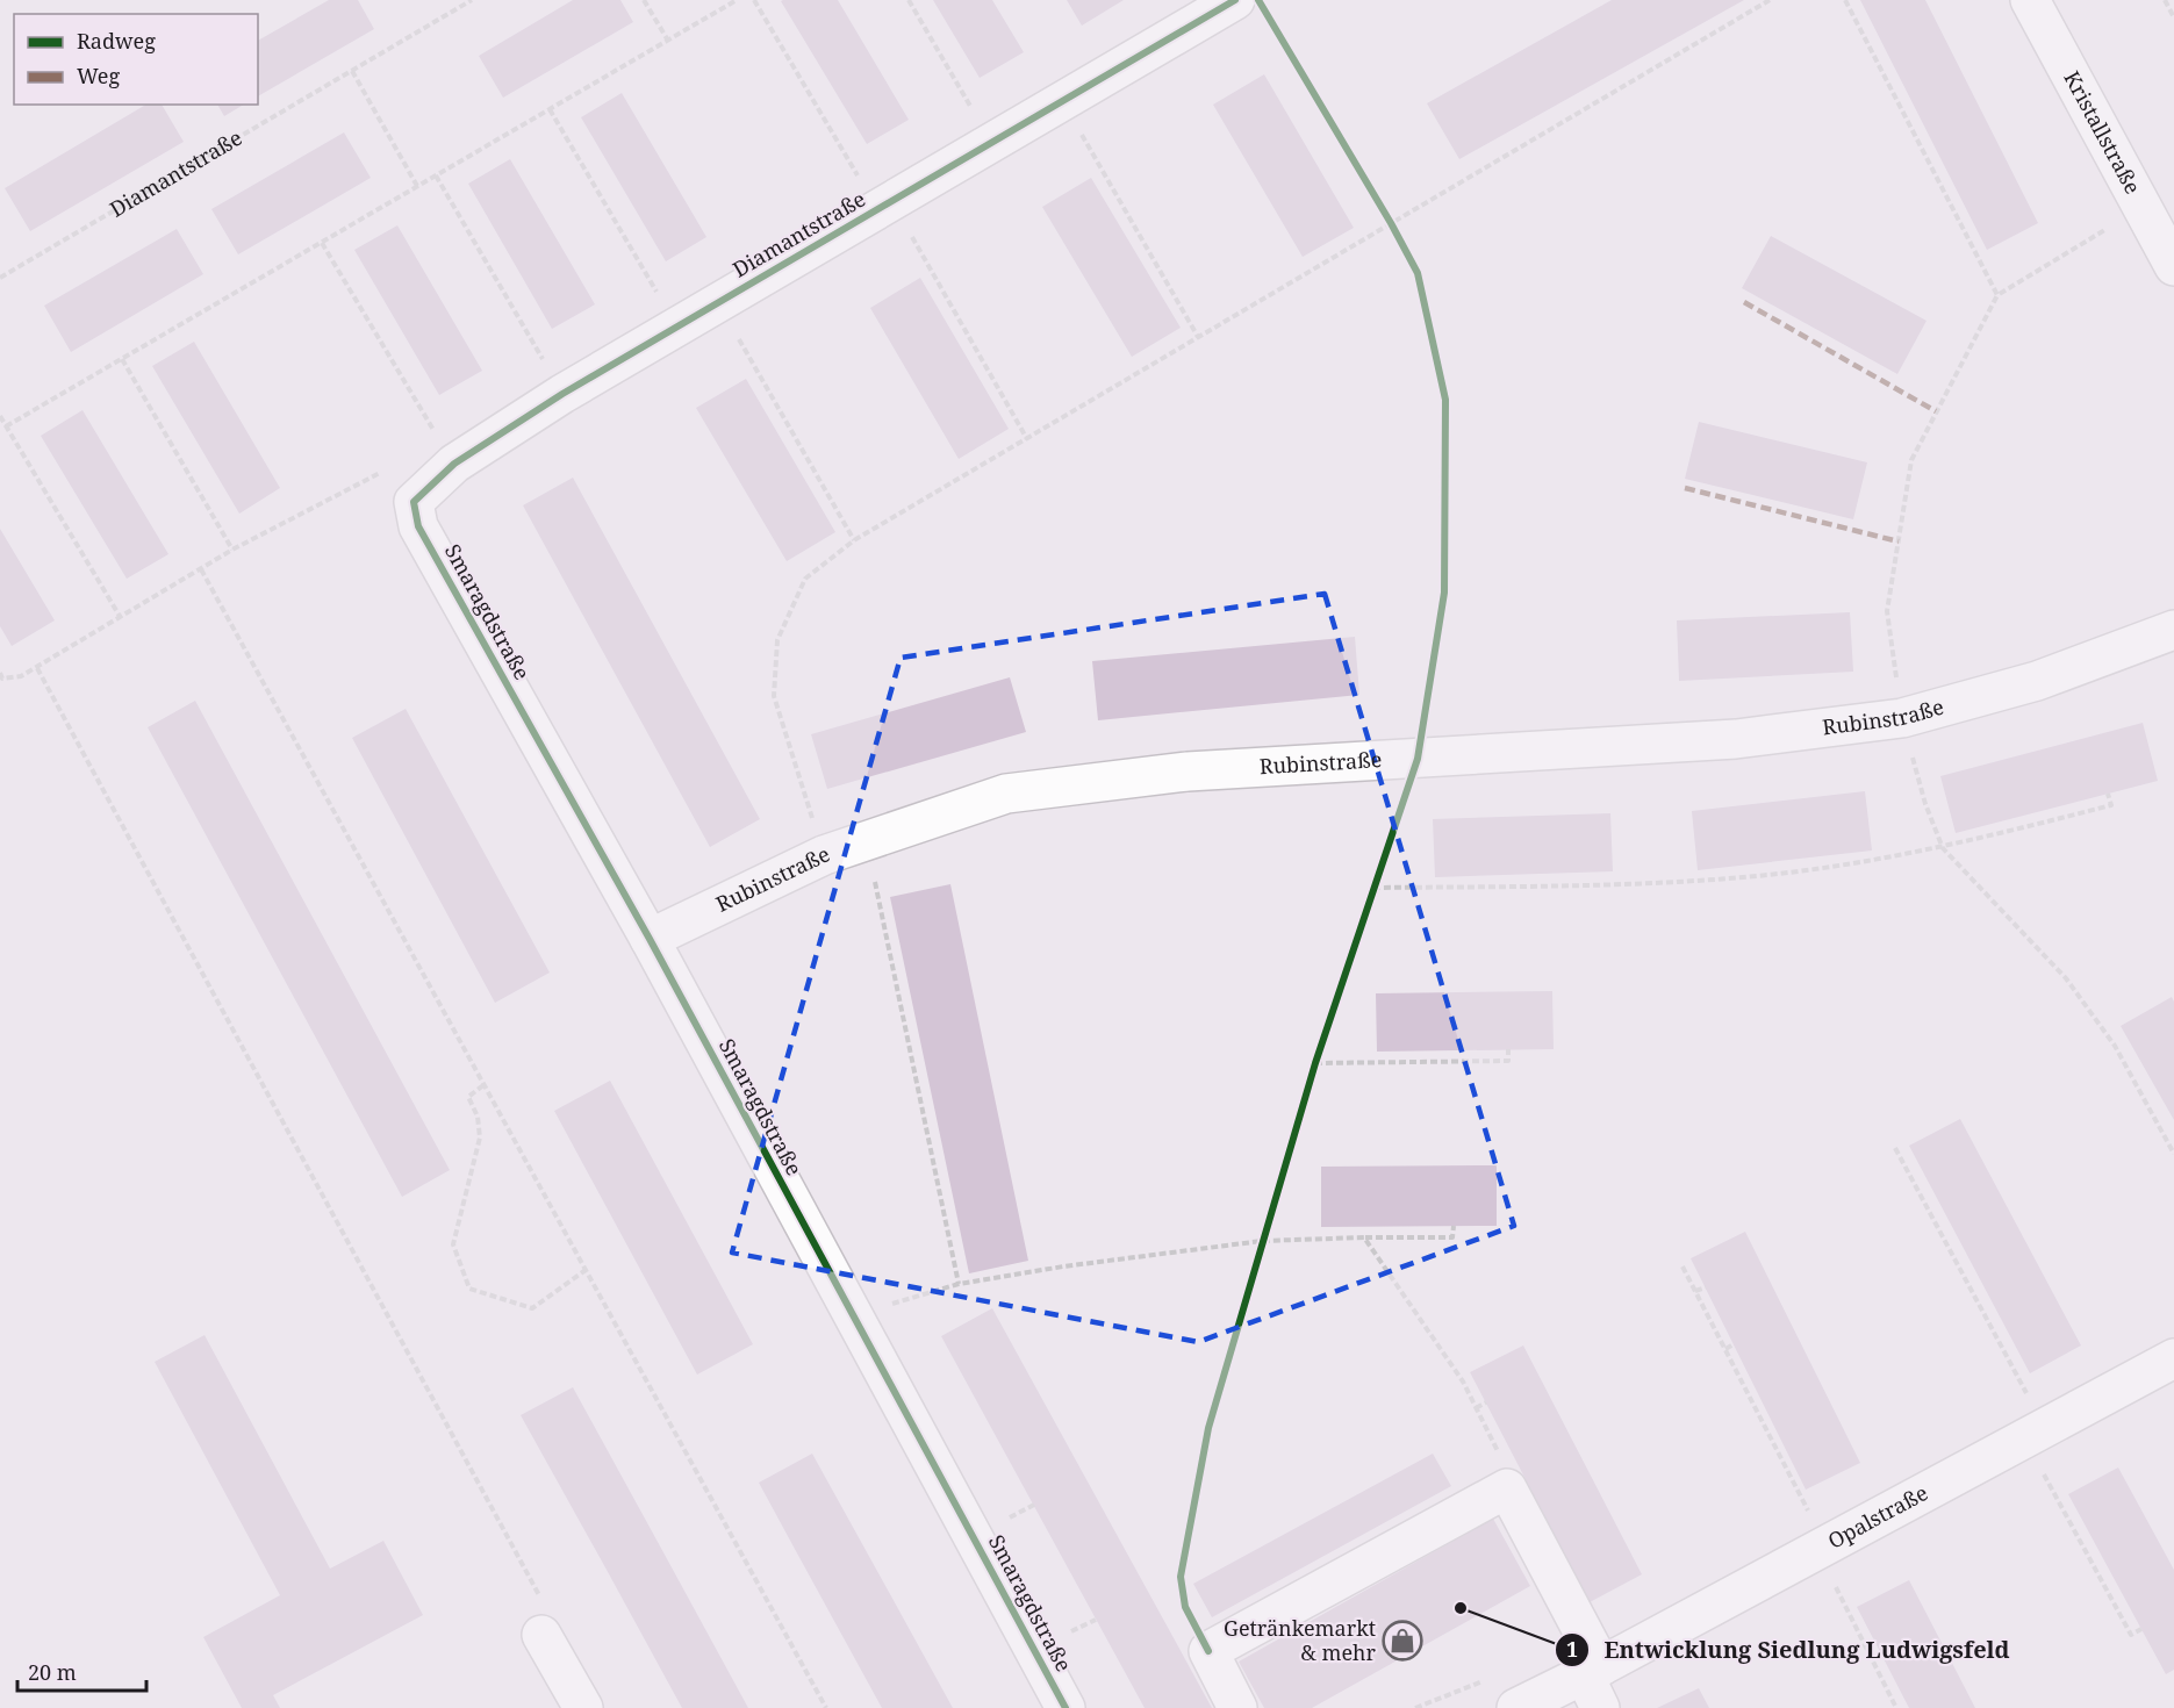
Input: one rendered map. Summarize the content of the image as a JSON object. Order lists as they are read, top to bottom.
{
  "streets": {
    "street": [
      "Kristallstraße",
      "Diamantstraße",
      "Smaragdstraße",
      "Rubinstraße",
      "Opalstraße"
    ]
  },
  "crossings": [
    ["Diamantstraße", "Smaragdstraße"],
    ["Smaragdstraße", "Rubinstraße"]
  ],
  "places": {
    "other": ["Entwicklung Siedlung Ludwigsfeld"],
    "shop": ["Getränkemarkt & mehr"]
  },
  "legend": ["Radweg", "Weg"],
  "scale_bar": "20 m"
}
